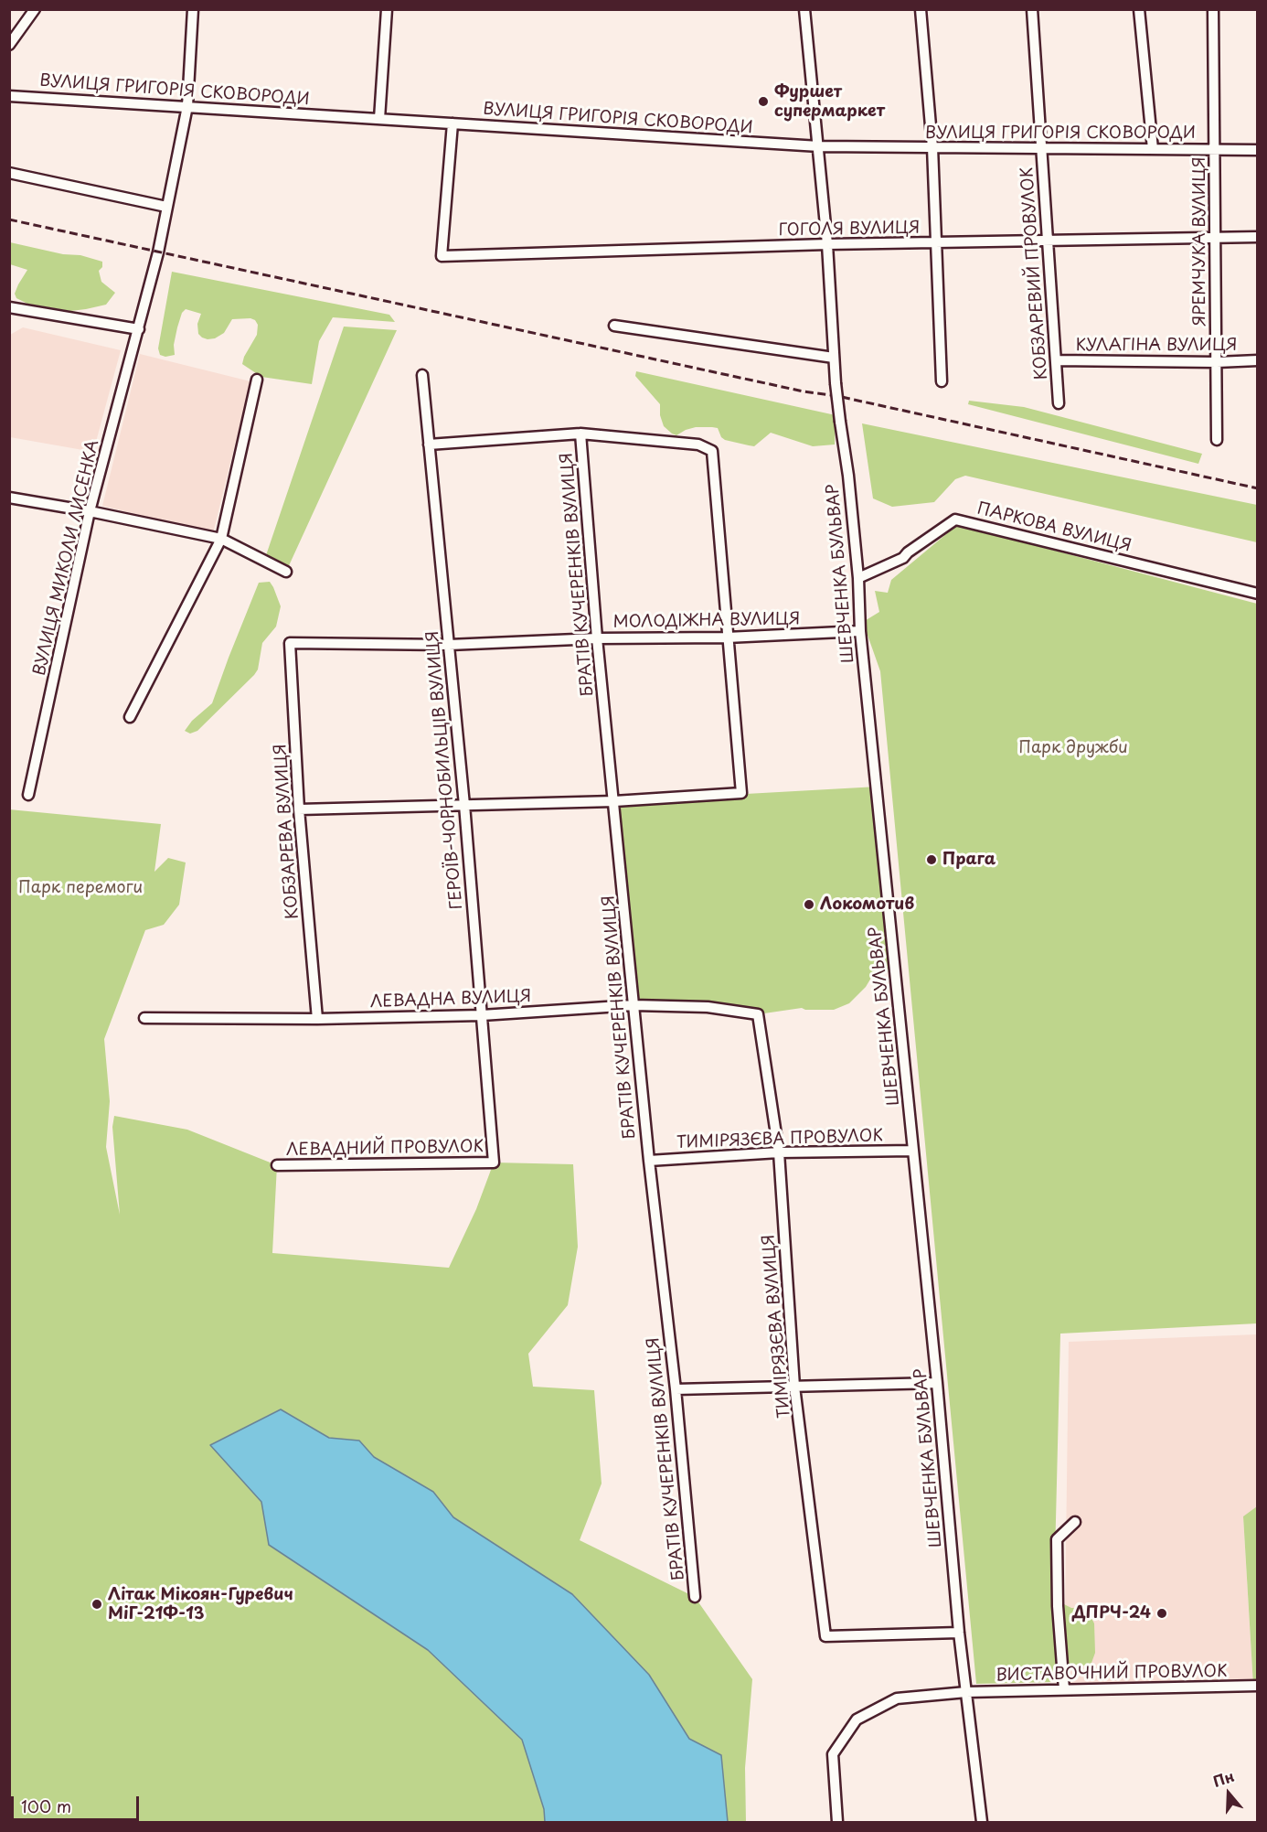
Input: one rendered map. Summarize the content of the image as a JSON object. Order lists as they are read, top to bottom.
{
  "streets": {
    "street": [
      "ВУЛИЦЯ ГРИГОРІЯ СКОВОРОДИ",
      "ГОГОЛЯ ВУЛИЦЯ",
      "ЯРЕМЧУКА ВУЛИЦЯ",
      "КОБЗАРЕВИЙ ПРОВУЛОК",
      "КУЛАГІНА ВУЛИЦЯ",
      "ПАРКОВА ВУЛИЦЯ",
      "ВУЛИЦЯ МИКОЛИ ЛИСЕНКА",
      "ШЕВЧЕНКА БУЛЬВАР",
      "БРАТІВ КУЧЕРЕНКІВ ВУЛИЦЯ",
      "МОЛОДІЖНА ВУЛИЦЯ",
      "ГЕРОЇВ-ЧОРНОБИЛЬЦІВ ВУЛИЦЯ",
      "КОБЗАРЕВА ВУЛИЦЯ",
      "ЛЕВАДНА ВУЛИЦЯ",
      "ТИМІРЯЗЄВА ПРОВУЛОК",
      "ЛЕВАДНИЙ ПРОВУЛОК",
      "ТИМІРЯЗЄВА ВУЛИЦЯ",
      "ВИСТАВОЧНИЙ ПРОВУЛОК"
    ]
  },
  "crossings": [
    ["ВУЛИЦЯ ГРИГОРІЯ СКОВОРОДИ", "ГОГОЛЯ ВУЛИЦЯ"],
    ["ВУЛИЦЯ ГРИГОРІЯ СКОВОРОДИ", "ЯРЕМЧУКА ВУЛИЦЯ"],
    ["ВУЛИЦЯ ГРИГОРІЯ СКОВОРОДИ", "КОБЗАРЕВИЙ ПРОВУЛОК"],
    ["ВУЛИЦЯ ГРИГОРІЯ СКОВОРОДИ", "ВУЛИЦЯ МИКОЛИ ЛИСЕНКА"],
    ["ВУЛИЦЯ ГРИГОРІЯ СКОВОРОДИ", "ШЕВЧЕНКА БУЛЬВАР"],
    ["ГОГОЛЯ ВУЛИЦЯ", "ЯРЕМЧУКА ВУЛИЦЯ"],
    ["ГОГОЛЯ ВУЛИЦЯ", "КОБЗАРЕВИЙ ПРОВУЛОК"],
    ["ГОГОЛЯ ВУЛИЦЯ", "ШЕВЧЕНКА БУЛЬВАР"],
    ["ЯРЕМЧУКА ВУЛИЦЯ", "КУЛАГІНА ВУЛИЦЯ"],
    ["КОБЗАРЕВИЙ ПРОВУЛОК", "КУЛАГІНА ВУЛИЦЯ"],
    ["ПАРКОВА ВУЛИЦЯ", "ШЕВЧЕНКА БУЛЬВАР"],
    ["ШЕВЧЕНКА БУЛЬВАР", "МОЛОДІЖНА ВУЛИЦЯ"],
    ["ШЕВЧЕНКА БУЛЬВАР", "ТИМІРЯЗЄВА ПРОВУЛОК"],
    ["ШЕВЧЕНКА БУЛЬВАР", "ТИМІРЯЗЄВА ВУЛИЦЯ"],
    ["ШЕВЧЕНКА БУЛЬВАР", "ВИСТАВОЧНИЙ ПРОВУЛОК"],
    ["БРАТІВ КУЧЕРЕНКІВ ВУЛИЦЯ", "МОЛОДІЖНА ВУЛИЦЯ"],
    ["БРАТІВ КУЧЕРЕНКІВ ВУЛИЦЯ", "ЛЕВАДНА ВУЛИЦЯ"],
    ["БРАТІВ КУЧЕРЕНКІВ ВУЛИЦЯ", "ТИМІРЯЗЄВА ПРОВУЛОК"],
    ["МОЛОДІЖНА ВУЛИЦЯ", "ГЕРОЇВ-ЧОРНОБИЛЬЦІВ ВУЛИЦЯ"],
    ["МОЛОДІЖНА ВУЛИЦЯ", "КОБЗАРЕВА ВУЛИЦЯ"],
    ["ГЕРОЇВ-ЧОРНОБИЛЬЦІВ ВУЛИЦЯ", "ЛЕВАДНА ВУЛИЦЯ"],
    ["ГЕРОЇВ-ЧОРНОБИЛЬЦІВ ВУЛИЦЯ", "ЛЕВАДНИЙ ПРОВУЛОК"],
    ["КОБЗАРЕВА ВУЛИЦЯ", "ЛЕВАДНА ВУЛИЦЯ"],
    ["ЛЕВАДНА ВУЛИЦЯ", "ТИМІРЯЗЄВА ВУЛИЦЯ"],
    ["ТИМІРЯЗЄВА ПРОВУЛОК", "ТИМІРЯЗЄВА ВУЛИЦЯ"]
  ],
  "parks": ["Парк дружби", "Парк перемоги"],
  "places": [
    "Фуршет супермаркет",
    "Прага",
    "Локомотив",
    "Літак Мікоян-Гуревич МiГ-21Ф-13",
    "ДПРЧ-24"
  ],
  "scale_bar": "100 m",
  "north": "top"
}
